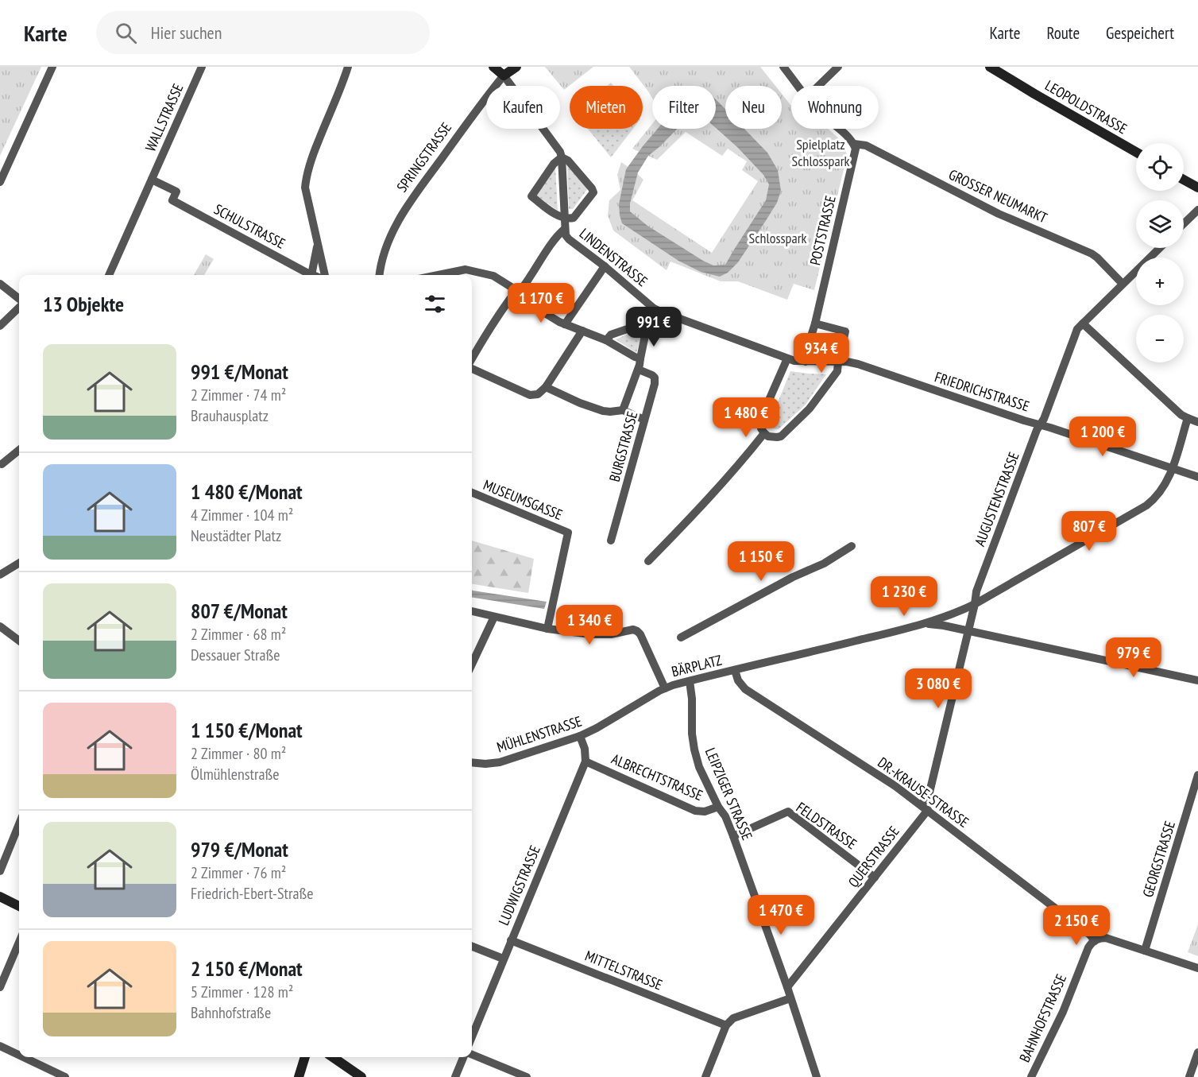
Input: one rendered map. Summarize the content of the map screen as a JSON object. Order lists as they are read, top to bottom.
{
  "streets": {
    "main road": ["LEOPOLDSTRASSE", "SPRINGSTRASSE"],
    "street": [
      "WALLSTRASSE",
      "GROSSER NEUMARKT",
      "SCHULSTRASSE",
      "POSTSTRASSE",
      "LINDENSTRASSE",
      "FRIEDRICHSTRASSE",
      "BURGSTRASSE",
      "AUGUSTENSTRASSE",
      "MUSEUMSGASSE",
      "BÄRPLATZ",
      "MÜHLENSTRASSE",
      "ALBRECHTSTRASSE",
      "DR.-KRAUSE-STRASSE",
      "LEIPZIGER STRASSE",
      "FELDSTRASSE",
      "QUERSTRASSE",
      "GEORGSTRASSE",
      "LUDWIGSTRASSE",
      "MITTELSTRASSE",
      "BAHNHOFSTRASSE"
    ]
  },
  "crossings": [
    ["WALLSTRASSE", "SCHULSTRASSE"],
    ["GROSSER NEUMARKT", "POSTSTRASSE"],
    ["GROSSER NEUMARKT", "AUGUSTENSTRASSE"],
    ["POSTSTRASSE", "LINDENSTRASSE"],
    ["LINDENSTRASSE", "FRIEDRICHSTRASSE"],
    ["FRIEDRICHSTRASSE", "AUGUSTENSTRASSE"],
    ["FRIEDRICHSTRASSE", "BÄRPLATZ"],
    ["AUGUSTENSTRASSE", "BÄRPLATZ"],
    ["AUGUSTENSTRASSE", "DR.-KRAUSE-STRASSE"],
    ["AUGUSTENSTRASSE", "QUERSTRASSE"],
    ["BÄRPLATZ", "MÜHLENSTRASSE"],
    ["BÄRPLATZ", "DR.-KRAUSE-STRASSE"],
    ["BÄRPLATZ", "LEIPZIGER STRASSE"],
    ["ALBRECHTSTRASSE", "LEIPZIGER STRASSE"],
    ["ALBRECHTSTRASSE", "LUDWIGSTRASSE"],
    ["DR.-KRAUSE-STRASSE", "QUERSTRASSE"],
    ["DR.-KRAUSE-STRASSE", "BAHNHOFSTRASSE"],
    ["LEIPZIGER STRASSE", "FELDSTRASSE"],
    ["LEIPZIGER STRASSE", "QUERSTRASSE"],
    ["FELDSTRASSE", "QUERSTRASSE"],
    ["LUDWIGSTRASSE", "MITTELSTRASSE"]
  ],
  "parks": ["Spielplatz Schlosspark", "Schlosspark"],
  "page": {
    "header": "Karte",
    "search": "Hier suchen",
    "nav": ["Karte", "Route", "Gespeichert"],
    "chip": [
      "Kaufen",
      "Mieten",
      "Filter",
      "Neu",
      "Wohnung"
    ],
    "map_buttons": ["+", "−"],
    "heading": "13 Objekte",
    "price": [
      "1 170 €",
      "991 €",
      "934 €",
      "1 480 €",
      "1 200 €",
      "807 €",
      "1 150 €",
      "1 230 €",
      "1 340 €",
      "979 €",
      "3 080 €",
      "1 470 €",
      "2 150 €"
    ],
    "list": [
      {
        "name": "991 €/Monat",
        "note": "2 Zimmer · 74 m² · Brauhausplatz"
      },
      {
        "name": "1 480 €/Monat",
        "note": "4 Zimmer · 104 m² · Neustädter Platz"
      },
      {
        "name": "807 €/Monat",
        "note": "2 Zimmer · 68 m² · Dessauer Straße"
      },
      {
        "name": "1 150 €/Monat",
        "note": "2 Zimmer · 80 m² · Ölmühlenstraße"
      },
      {
        "name": "979 €/Monat",
        "note": "2 Zimmer · 76 m² · Friedrich-Ebert-Straße"
      },
      {
        "name": "2 150 €/Monat",
        "note": "5 Zimmer · 128 m² · Bahnhofstraße"
      }
    ]
  }
}
